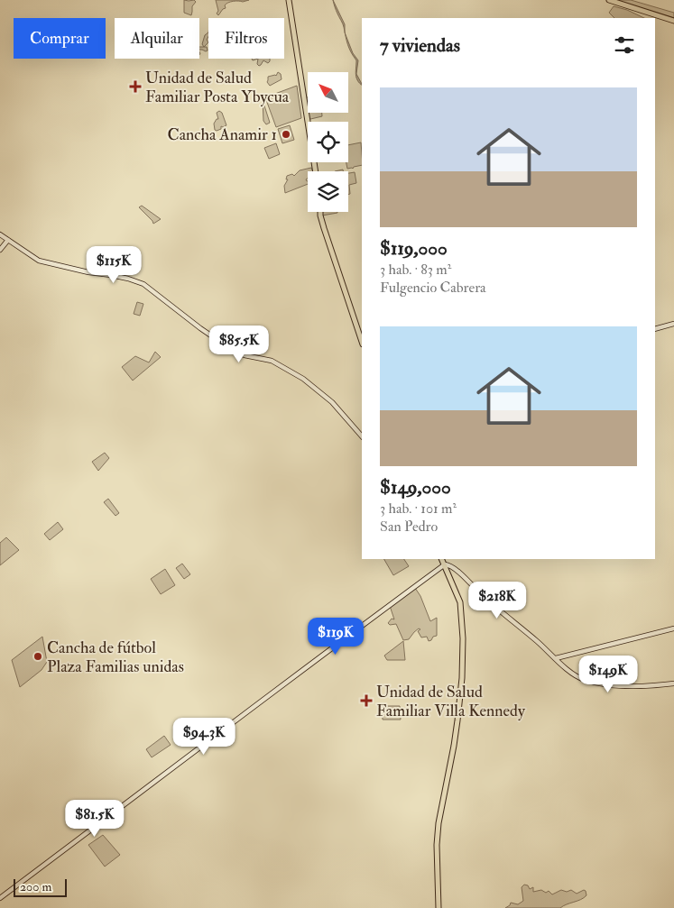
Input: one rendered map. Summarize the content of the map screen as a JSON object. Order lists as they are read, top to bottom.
{
  "places": {
    "health": ["Unidad de Salud Familiar Posta Ybycua", "Unidad de Salud Familiar Villa Kennedy"],
    "other": ["Cancha Anamir 1", "Cancha de fútbol Plaza Familias unidas"]
  },
  "scale_bar": "200 m",
  "north": "top left",
  "page": {
    "chip": ["Comprar", "Alquilar", "Filtros"],
    "heading": "7 viviendas",
    "list": [
      {
        "name": "$119,000",
        "note": "3 hab. · 83 m² · Fulgencio Cabrera"
      },
      {
        "name": "$149,000",
        "note": "3 hab. · 101 m² · San Pedro"
      }
    ],
    "price": [
      "$115K",
      "$85.5K",
      "$218K",
      "$119K",
      "$149K",
      "$94.3K",
      "$81.5K"
    ],
    "scale": "200 m"
  }
}
